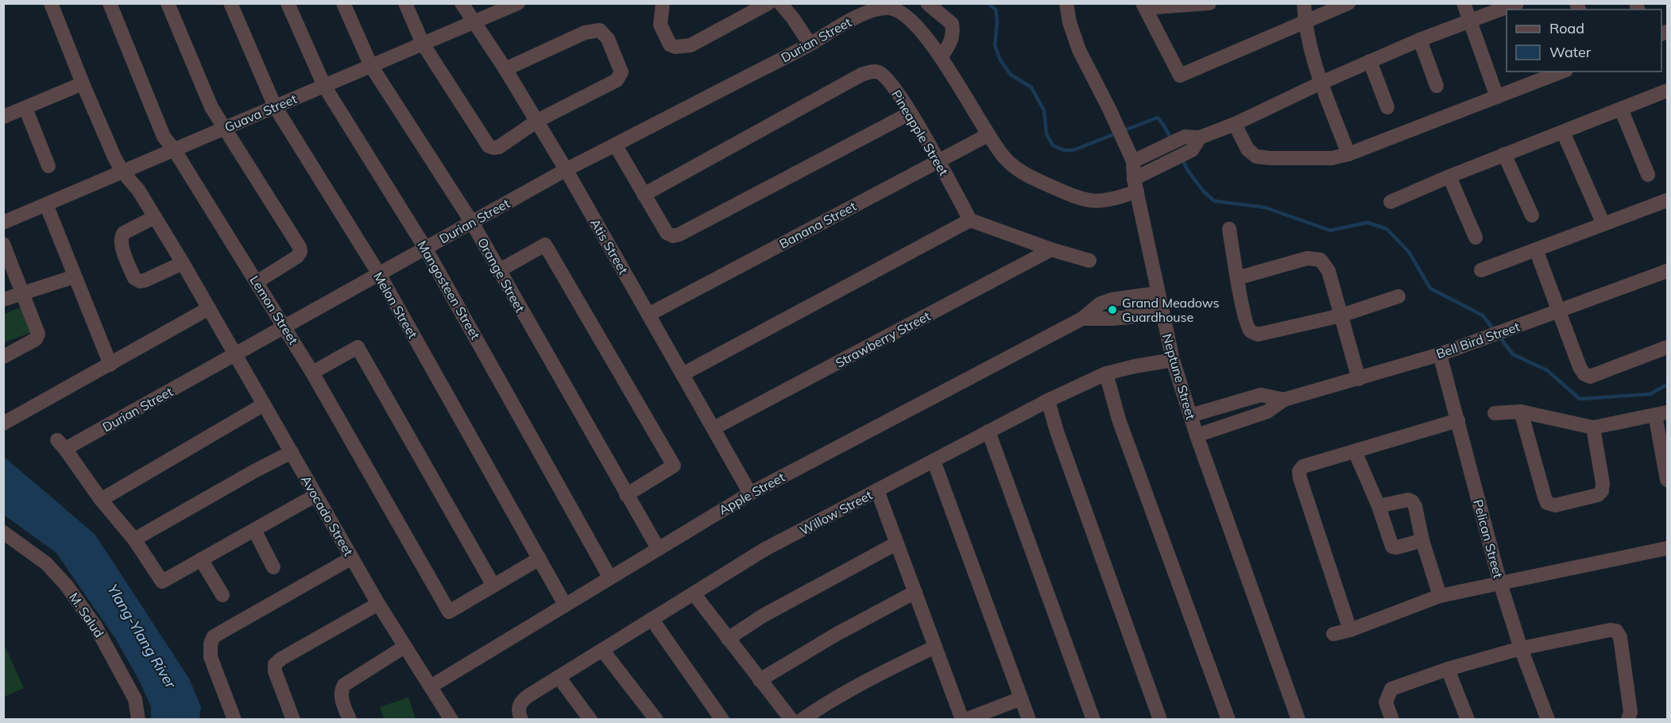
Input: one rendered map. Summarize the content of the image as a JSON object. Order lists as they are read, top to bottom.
{
  "streets": {
    "street": [
      "Durian Street",
      "Guava Street",
      "Pineapple Street",
      "Banana Street",
      "Atis Street",
      "Orange Street",
      "Mangosteen Street",
      "Melon Street",
      "Lemon Street",
      "Strawberry Street",
      "Bell Bird Street",
      "Neptune Street",
      "Apple Street",
      "Willow Street",
      "Avocado Street",
      "Pelican Street",
      "M. Salud"
    ]
  },
  "crossings": [
    ["Durian Street", "Atis Street"],
    ["Durian Street", "Orange Street"],
    ["Durian Street", "Mangosteen Street"],
    ["Durian Street", "Melon Street"],
    ["Durian Street", "Lemon Street"],
    ["Durian Street", "Avocado Street"],
    ["Guava Street", "Atis Street"],
    ["Guava Street", "Orange Street"],
    ["Guava Street", "Mangosteen Street"],
    ["Guava Street", "Melon Street"],
    ["Guava Street", "Lemon Street"],
    ["Guava Street", "Avocado Street"],
    ["Pineapple Street", "Banana Street"],
    ["Banana Street", "Atis Street"],
    ["Atis Street", "Strawberry Street"],
    ["Atis Street", "Apple Street"],
    ["Orange Street", "Apple Street"],
    ["Mangosteen Street", "Apple Street"],
    ["Melon Street", "Apple Street"],
    ["Bell Bird Street", "Neptune Street"],
    ["Bell Bird Street", "Pelican Street"],
    ["Neptune Street", "Apple Street"],
    ["Neptune Street", "Willow Street"],
    ["Apple Street", "Avocado Street"]
  ],
  "water": ["Ylang-Ylang River"],
  "places": ["Grand Meadows Guardhouse"],
  "legend": ["Road", "Water"]
}
